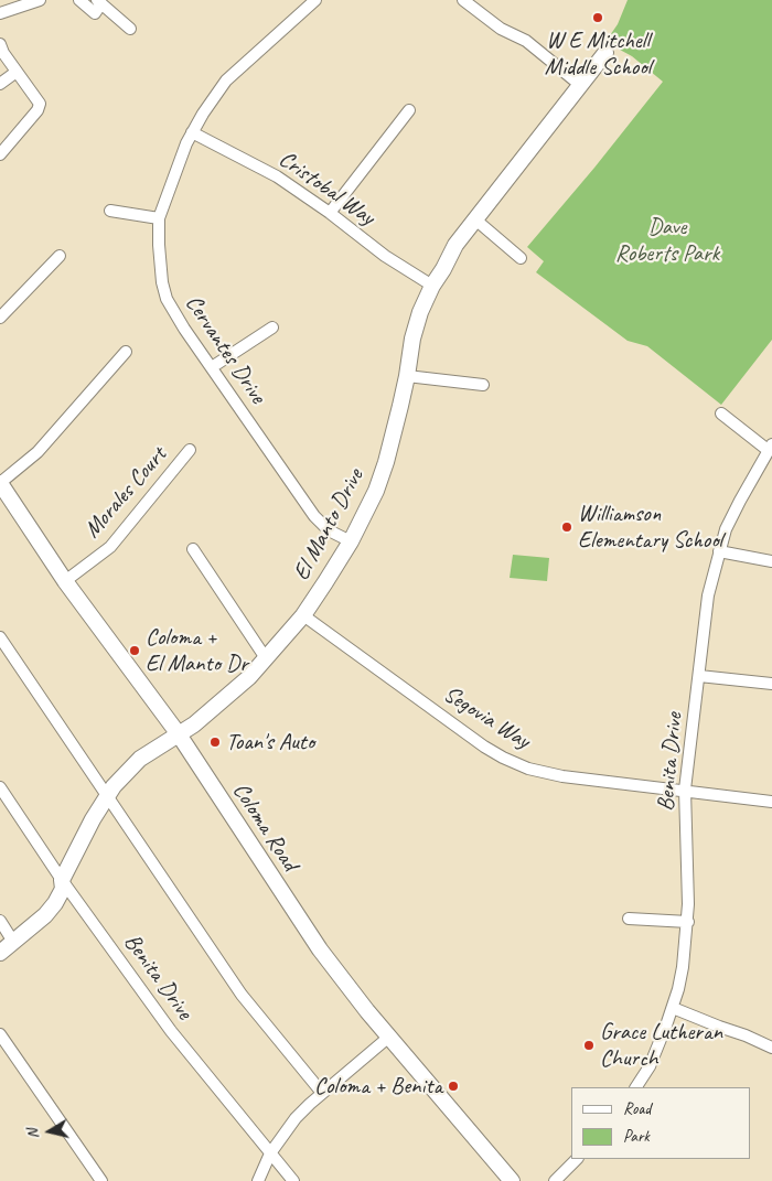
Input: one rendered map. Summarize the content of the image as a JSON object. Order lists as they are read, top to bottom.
{
  "streets": {
    "street": [
      "Cristobal Way",
      "Cervantes Drive",
      "Morales Court",
      "El Manto Drive",
      "Segovia Way",
      "Benita Drive",
      "Coloma Road"
    ]
  },
  "crossings": [
    ["Cristobal Way", "Cervantes Drive"],
    ["Cristobal Way", "El Manto Drive"],
    ["Cervantes Drive", "El Manto Drive"],
    ["Morales Court", "Coloma Road"],
    ["El Manto Drive", "Segovia Way"],
    ["El Manto Drive", "Benita Drive"],
    ["El Manto Drive", "Coloma Road"],
    ["Segovia Way", "Benita Drive"]
  ],
  "parks": ["Dave Roberts Park"],
  "places": [
    "W E Mitchell Middle School",
    "Williamson Elementary School",
    "Coloma + El Manto Dr",
    "Toan's Auto",
    "Grace Lutheran Church",
    "Coloma + Benita"
  ],
  "legend": ["Road", "Park"],
  "north": "left"
}
